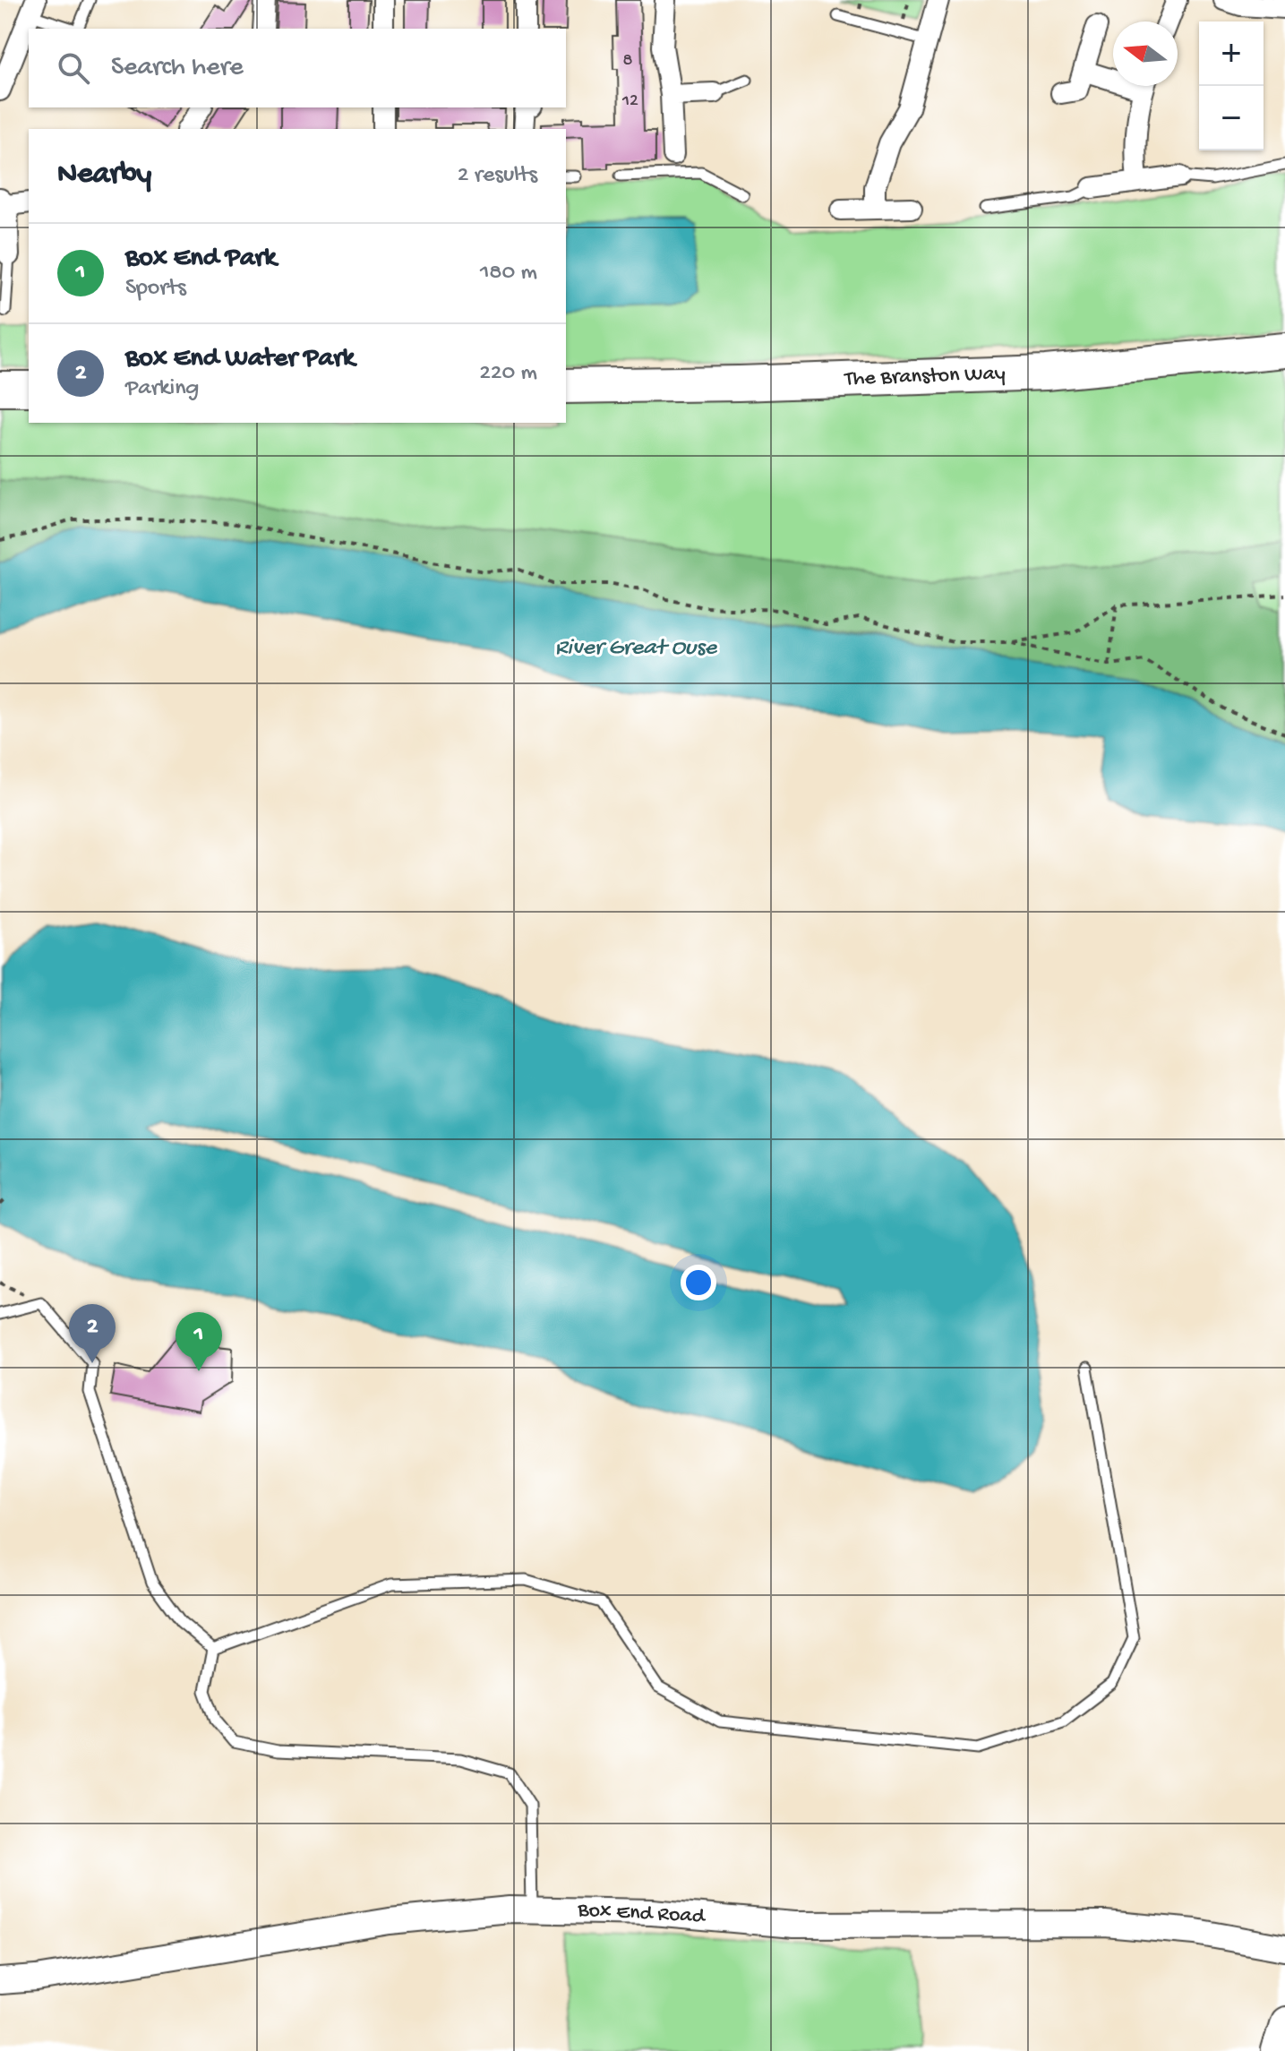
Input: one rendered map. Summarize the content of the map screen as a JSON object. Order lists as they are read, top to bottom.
{
  "streets": {
    "highway": ["The Branston Way"],
    "street": ["Box End Road"]
  },
  "water": ["River Great Ouse"],
  "house_numbers": ["8", "12"],
  "north": "left",
  "page": {
    "map_buttons": ["+", "−"],
    "search": "Search here",
    "heading": ["Nearby", "2 results"],
    "list": [
      {
        "mark": "1",
        "name": "Box End Park",
        "note": "Sports",
        "value": "180 m"
      },
      {
        "mark": "2",
        "name": "Box End Water Park",
        "note": "Parking",
        "value": "220 m"
      }
    ],
    "pins": ["2", "1"]
  }
}
